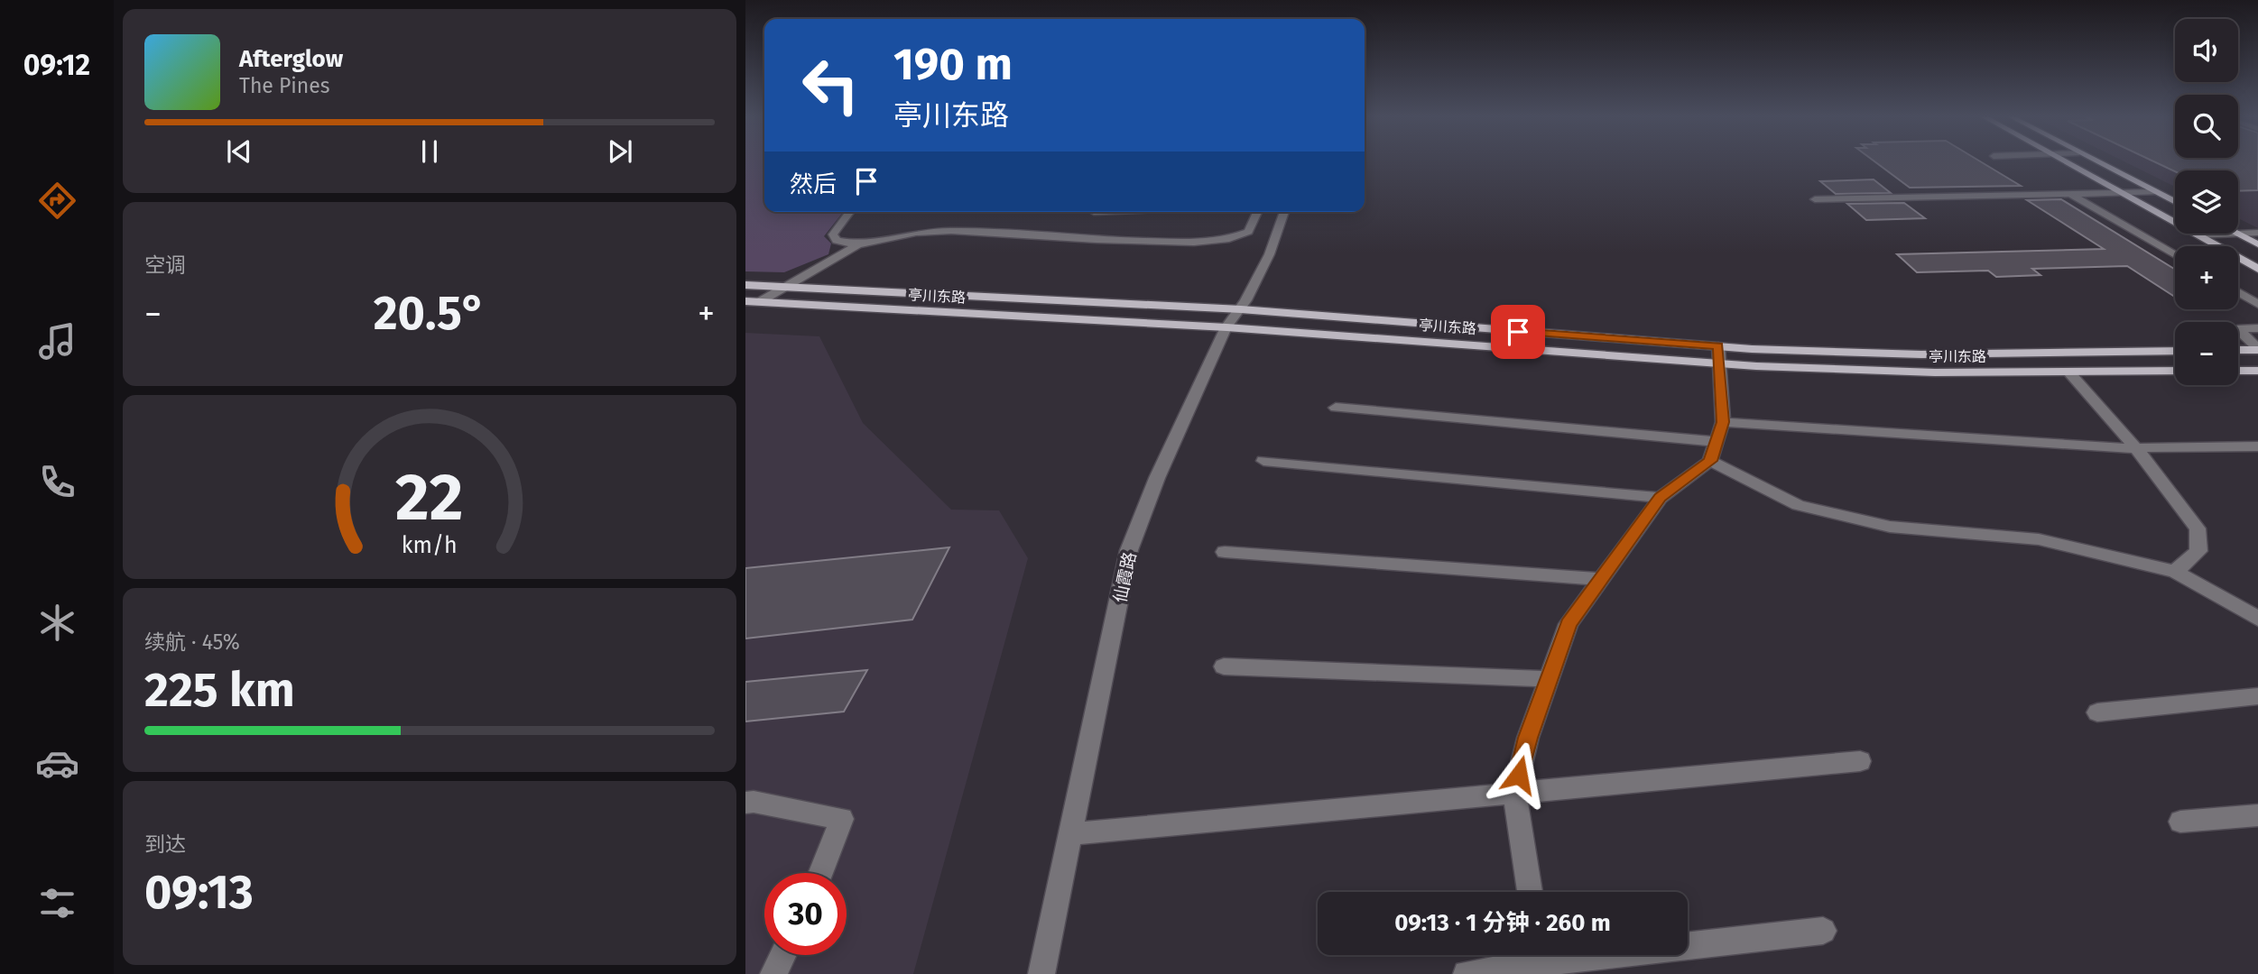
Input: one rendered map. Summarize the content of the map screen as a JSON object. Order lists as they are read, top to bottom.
{
  "streets": {
    "main road": ["亭川东路"],
    "street": ["仙霞路"]
  },
  "crossings": [
    ["亭川东路", "仙霞路"]
  ],
  "page": {
    "tabs": "09:12",
    "map_buttons": ["+", "−"],
    "turn": ["190 m", "亭川东路"],
    "song": ["Afterglow", "The Pines"],
    "then": "然后",
    "tile": [
      "空调",
      ["续航 · 45%", "225 km"],
      ["到达", "09:13"]
    ],
    "heat": ["−", "20.5°", "+"],
    "limit": "30",
    "trip": "09:13 · 1 分钟 · 260 m",
    "gauge": ["22", "km/h"]
  }
}
